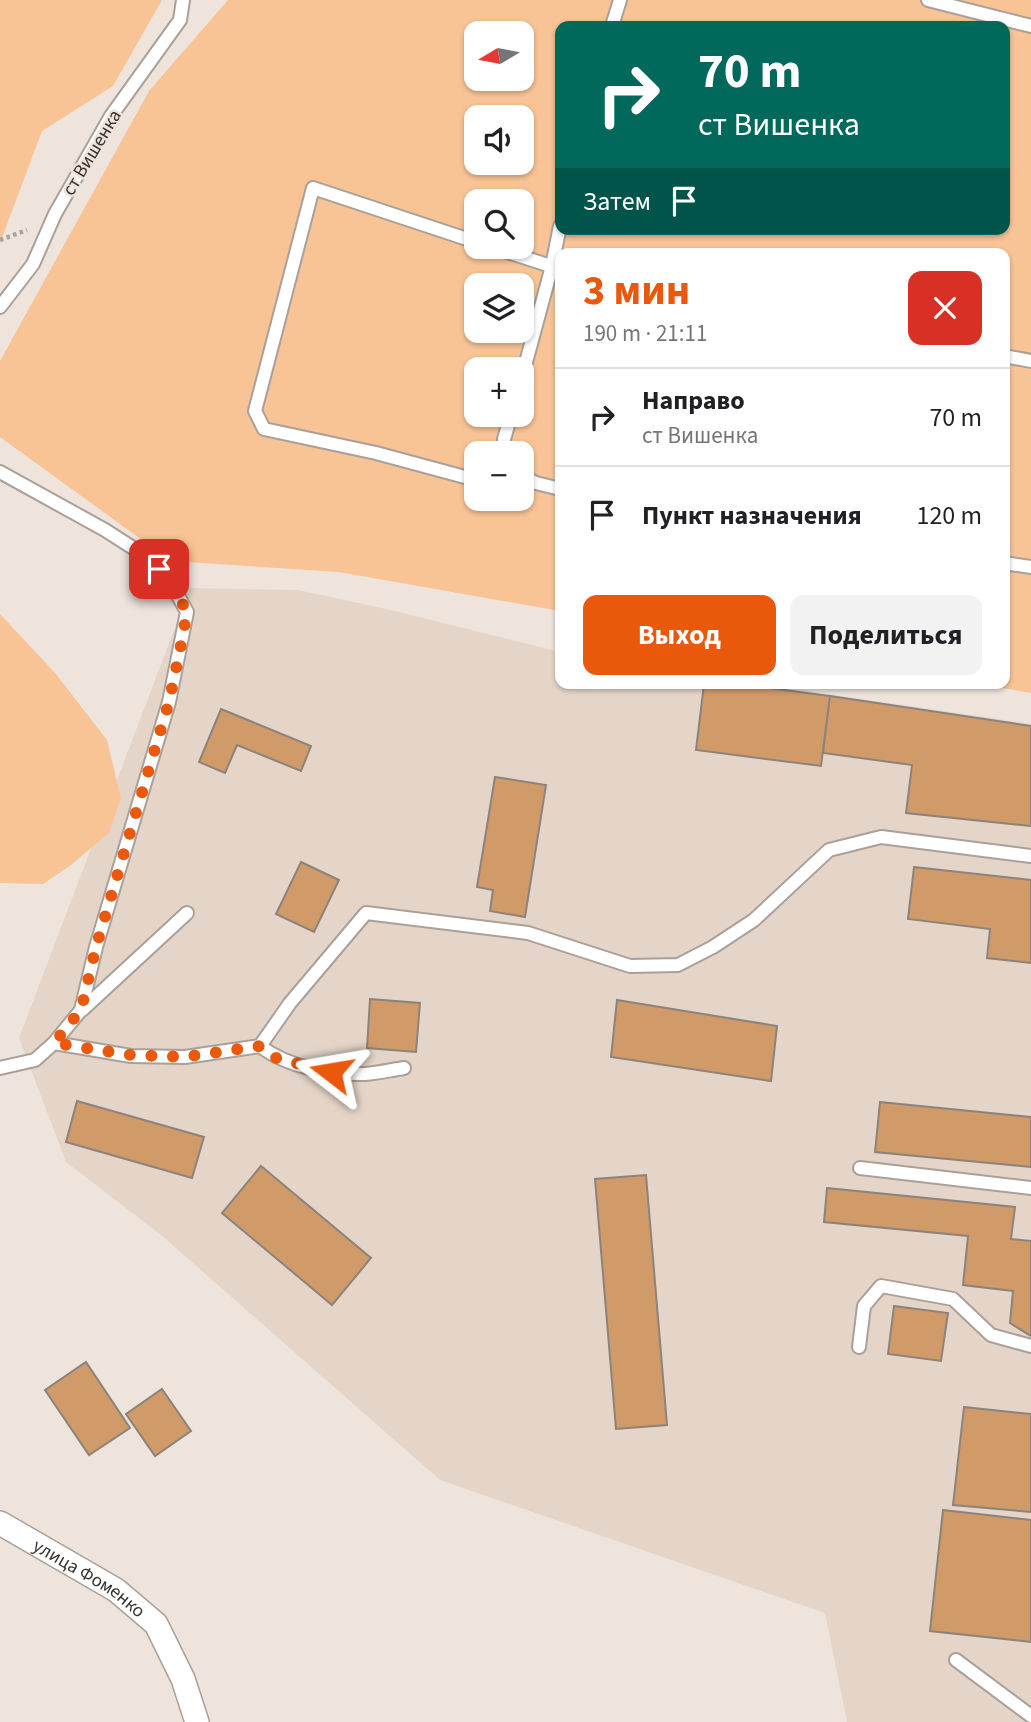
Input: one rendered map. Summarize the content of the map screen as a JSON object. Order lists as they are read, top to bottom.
{
  "streets": {
    "street": ["улица Фоменко"],
    "lane": ["ст Вишенка"]
  },
  "north": "left",
  "page": {
    "map_buttons": ["+", "−"],
    "turn": ["70 m", "ст Вишенка"],
    "then": "Затем",
    "heading": ["3 мин", "190 m · 21:11"],
    "list": [
      {
        "name": "Направо",
        "note": "ст Вишенка",
        "value": "70 m"
      },
      {
        "name": "Пункт назначения",
        "value": "120 m"
      }
    ],
    "buttons": ["Выход", "Поделиться"]
  }
}
